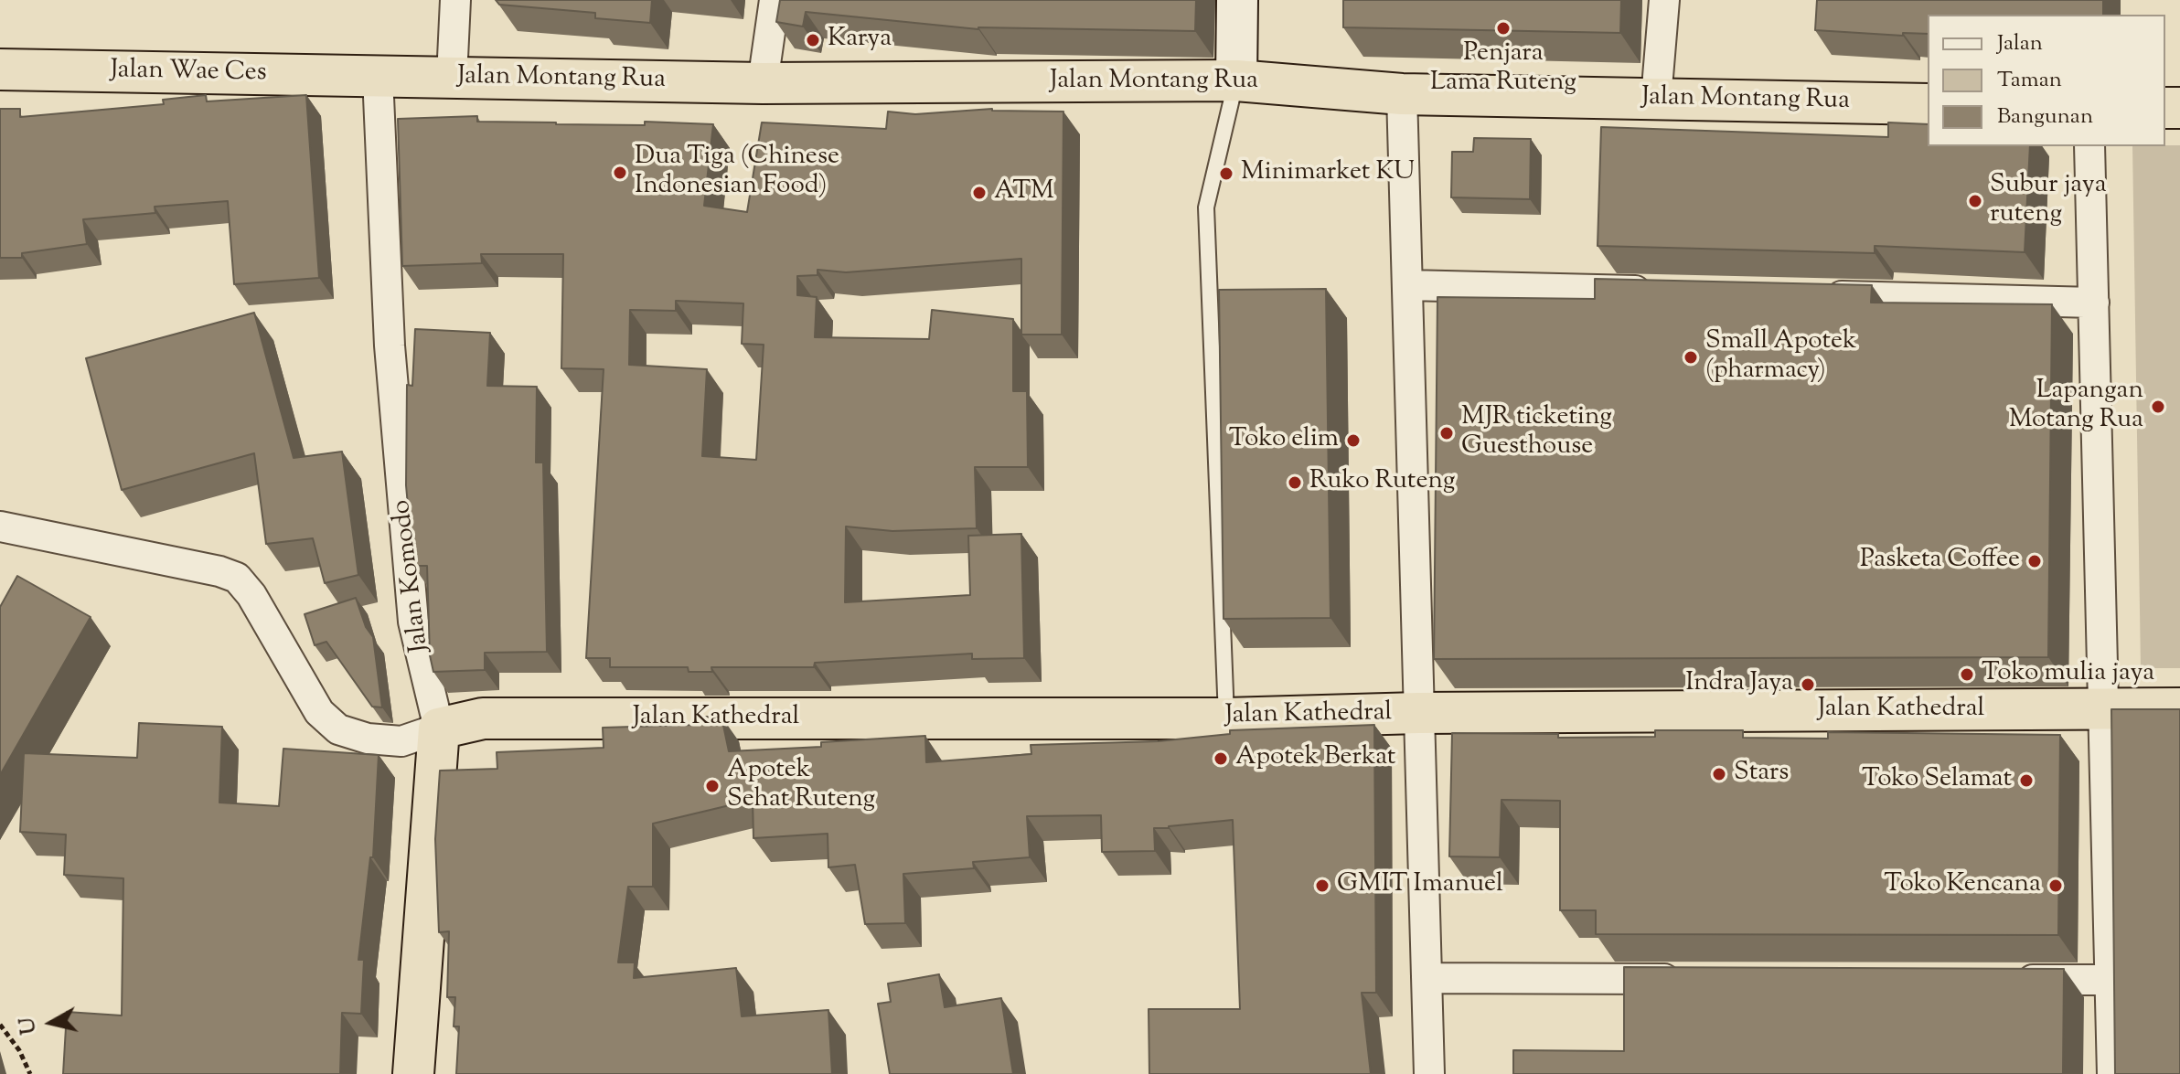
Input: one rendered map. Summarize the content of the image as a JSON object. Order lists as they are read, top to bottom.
{
  "streets": {
    "highway": [
      "Jalan Wae Ces",
      "Jalan Montang Rua",
      "Jalan Komodo",
      "Jalan Kathedral"
    ]
  },
  "crossings": [
    ["Jalan Wae Ces", "Jalan Montang Rua"],
    ["Jalan Wae Ces", "Jalan Komodo"],
    ["Jalan Montang Rua", "Jalan Komodo"],
    ["Jalan Komodo", "Jalan Kathedral"]
  ],
  "places": [
    "Penjara Lama Ruteng",
    "Karya",
    "Dua Tiga (Chinese Indonesian Food)",
    "Minimarket KU",
    "ATM",
    "Subur jaya ruteng",
    "Small Apotek (pharmacy)",
    "Lapangan Motang Rua",
    "MJR ticketing Guesthouse",
    "Toko elim",
    "Ruko Ruteng",
    "Pasketa Coffee",
    "Toko mulia jaya",
    "Indra Jaya",
    "Apotek Berkat",
    "Stars",
    "Toko Selamat",
    "Apotek Sehat Ruteng",
    "GMIT Imanuel",
    "Toko Kencana"
  ],
  "legend": ["Jalan", "Taman", "Bangunan"],
  "north": "left"
}
